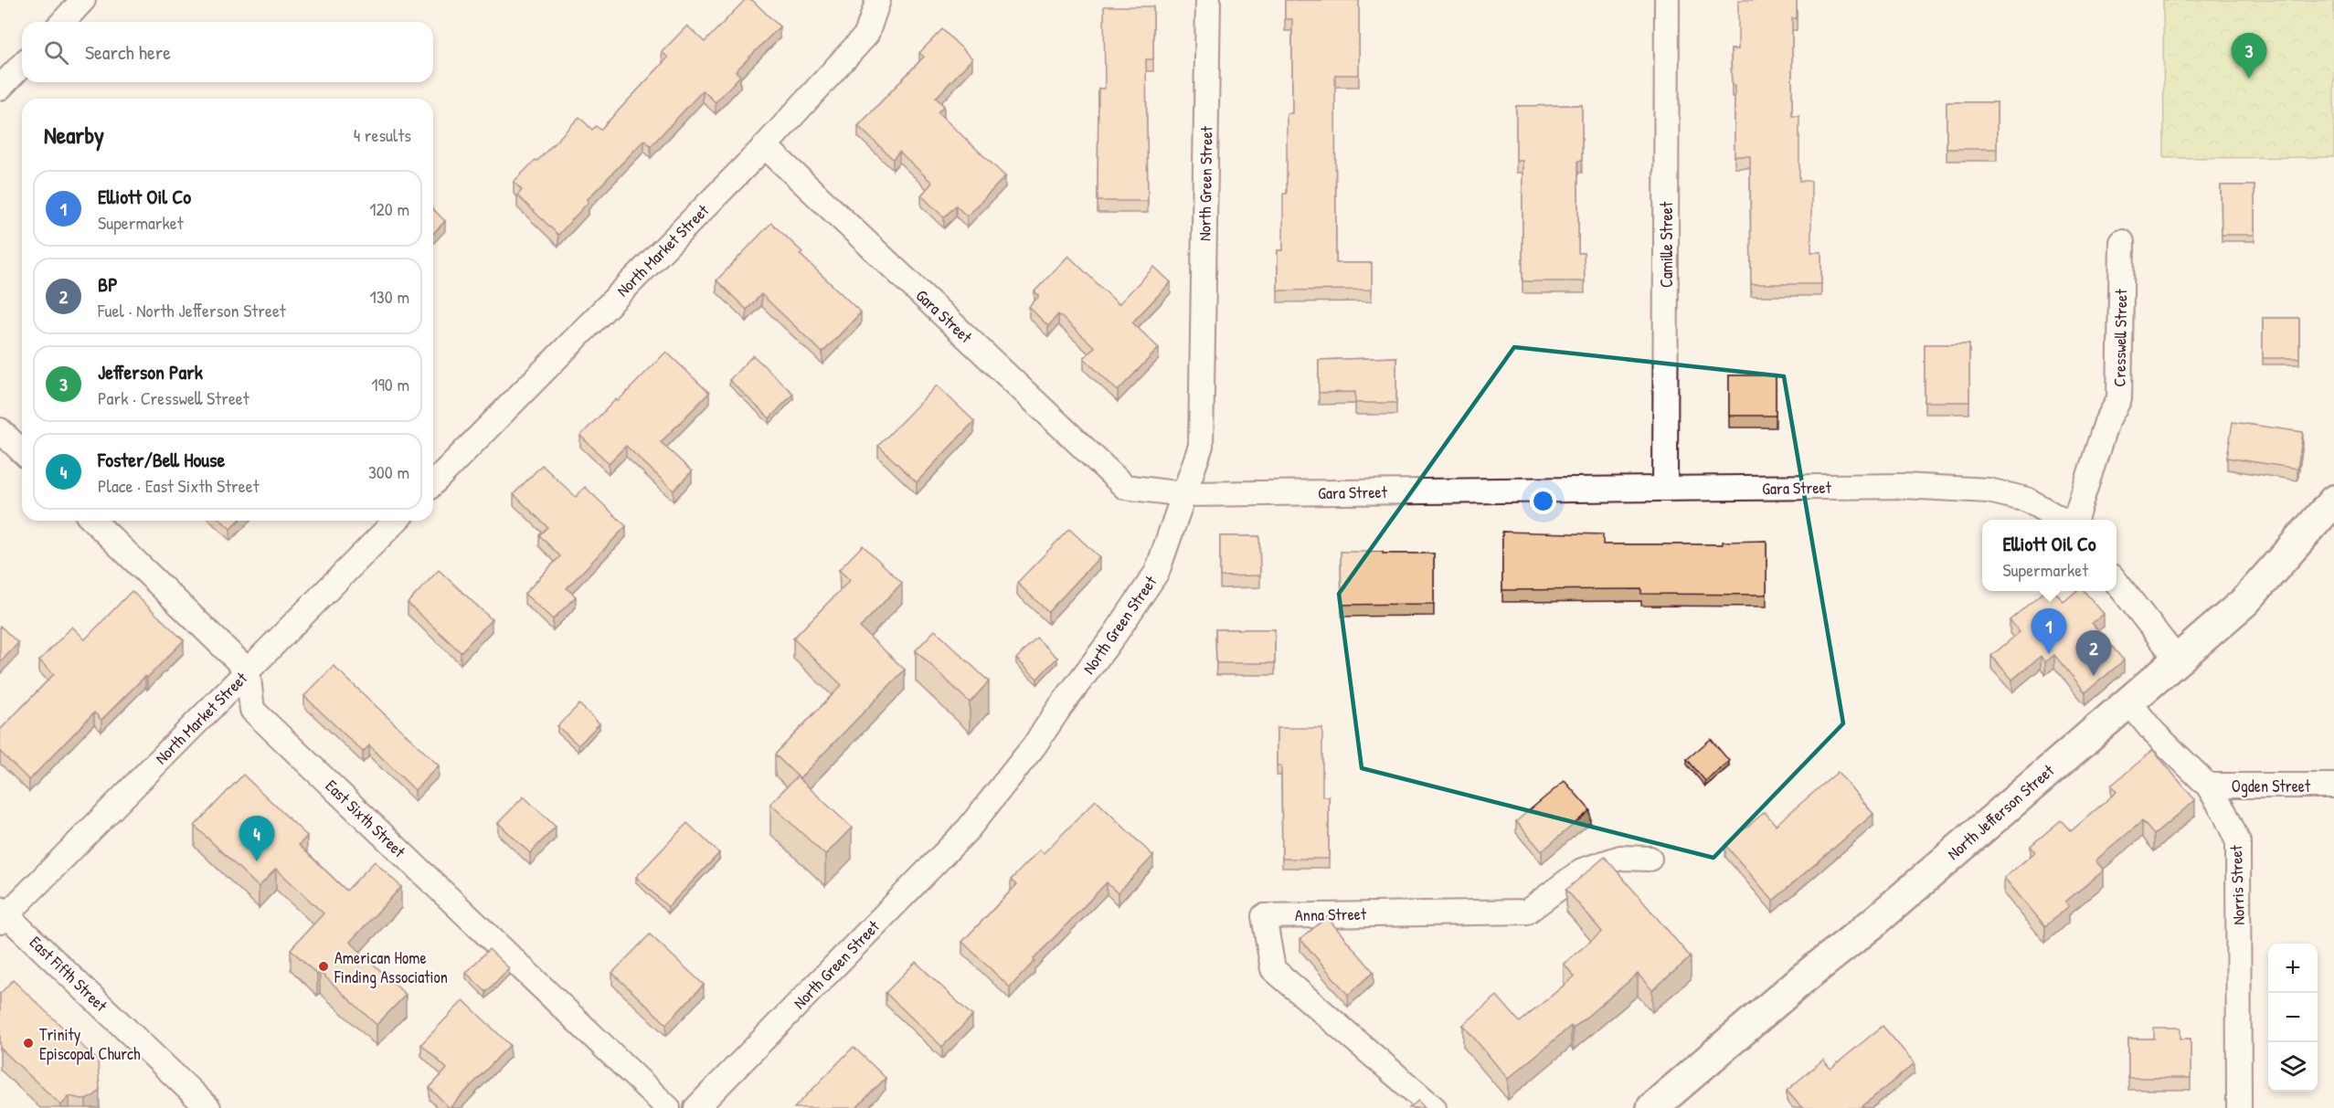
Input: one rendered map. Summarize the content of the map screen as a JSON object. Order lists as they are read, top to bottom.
{
  "streets": {
    "main road": ["North Jefferson Street"],
    "street": [
      "North Green Street",
      "Camille Street",
      "North Market Street",
      "Gara Street",
      "Cresswell Street",
      "Ogden Street",
      "East Sixth Street",
      "Norris Street",
      "Anna Street",
      "East Fifth Street"
    ]
  },
  "crossings": [
    ["North Green Street", "Gara Street"],
    ["Camille Street", "Gara Street"],
    ["North Market Street", "Gara Street"],
    ["North Market Street", "East Sixth Street"],
    ["North Market Street", "East Fifth Street"],
    ["Ogden Street", "Norris Street"],
    ["North Jefferson Street", "Norris Street"]
  ],
  "places": ["American Home Finding Association", "Trinity Episcopal Church"],
  "page": {
    "search": "Search here",
    "pins": [
      "3",
      "1",
      "2",
      "4"
    ],
    "heading": ["Nearby", "4 results"],
    "list": [
      {
        "mark": "1",
        "name": "Elliott Oil Co",
        "note": "Supermarket",
        "value": "120 m"
      },
      {
        "mark": "2",
        "name": "BP",
        "note": "Fuel · North Jefferson Street",
        "value": "130 m"
      },
      {
        "mark": "3",
        "name": "Jefferson Park",
        "note": "Park · Cresswell Street",
        "value": "190 m"
      },
      {
        "mark": "4",
        "name": "Foster/Bell House",
        "note": "Place · East Sixth Street",
        "value": "300 m"
      }
    ],
    "popup": ["Elliott Oil Co", "Supermarket"],
    "map_buttons": ["+", "−"]
  }
}
